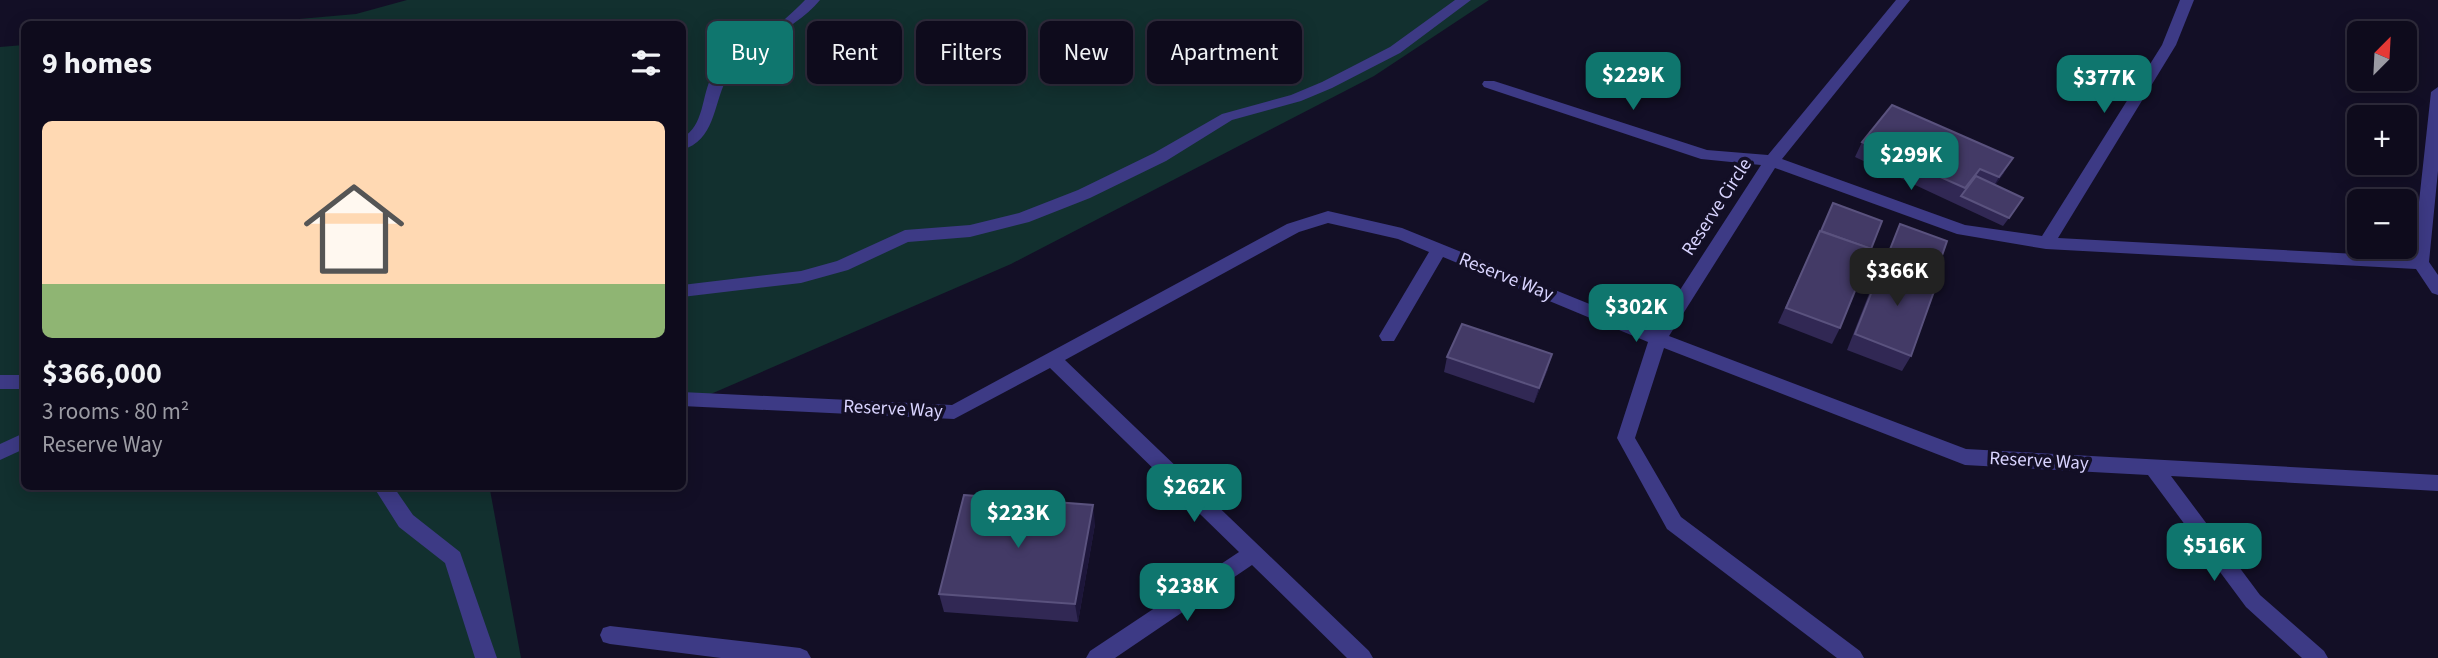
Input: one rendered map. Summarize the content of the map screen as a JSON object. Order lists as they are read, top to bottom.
{
  "streets": {
    "street": ["Reserve Circle", "Reserve Way"]
  },
  "crossings": [
    ["Reserve Circle", "Reserve Way"]
  ],
  "north": "top right",
  "page": {
    "map_buttons": ["+", "−"],
    "chip": [
      "Buy",
      "Rent",
      "Filters",
      "New",
      "Apartment"
    ],
    "heading": "9 homes",
    "price": [
      "$229K",
      "$377K",
      "$299K",
      "$366K",
      "$302K",
      "$262K",
      "$223K",
      "$516K",
      "$238K"
    ],
    "list": [
      {
        "name": "$366,000",
        "note": "3 rooms · 80 m² · Reserve Way"
      }
    ]
  }
}
